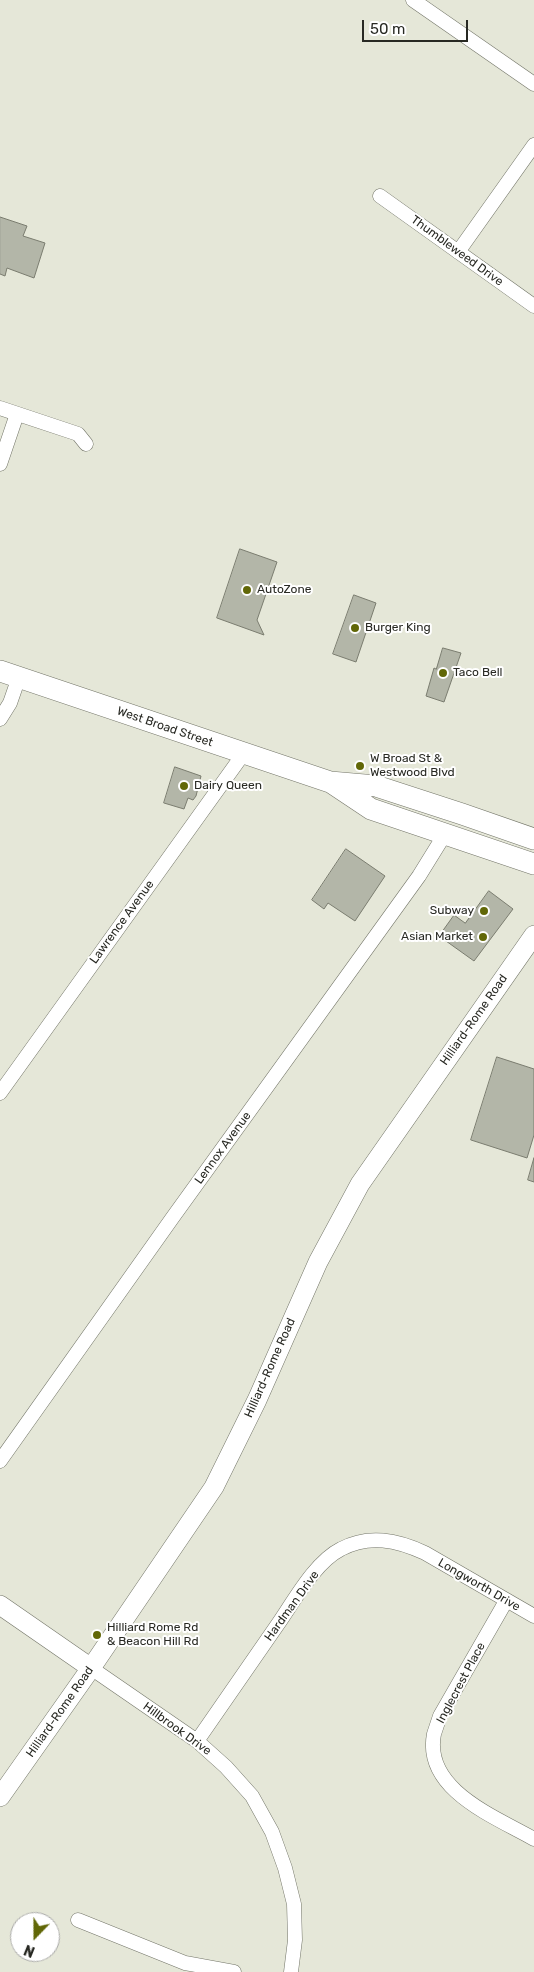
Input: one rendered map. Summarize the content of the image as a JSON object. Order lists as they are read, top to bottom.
{
  "streets": {
    "main road": ["West Broad Street", "Hilliard-Rome Road"],
    "street": [
      "Thumbleweed Drive",
      "Lawrence Avenue",
      "Lennox Avenue",
      "Longworth Drive",
      "Hardman Drive",
      "Inglecrest Place",
      "Hillbrook Drive"
    ]
  },
  "crossings": [
    ["West Broad Street", "Lawrence Avenue"],
    ["West Broad Street", "Lennox Avenue"],
    ["Hilliard-Rome Road", "Hillbrook Drive"],
    ["Longworth Drive", "Hardman Drive"],
    ["Longworth Drive", "Inglecrest Place"],
    ["Hardman Drive", "Hillbrook Drive"]
  ],
  "places": [
    "AutoZone",
    "Burger King",
    "Taco Bell",
    "W Broad St & Westwood Blvd",
    "Dairy Queen",
    "Subway",
    "Asian Market",
    "Hilliard Rome Rd & Beacon Hill Rd"
  ],
  "scale_bar": "50 m",
  "north": "bottom"
}
